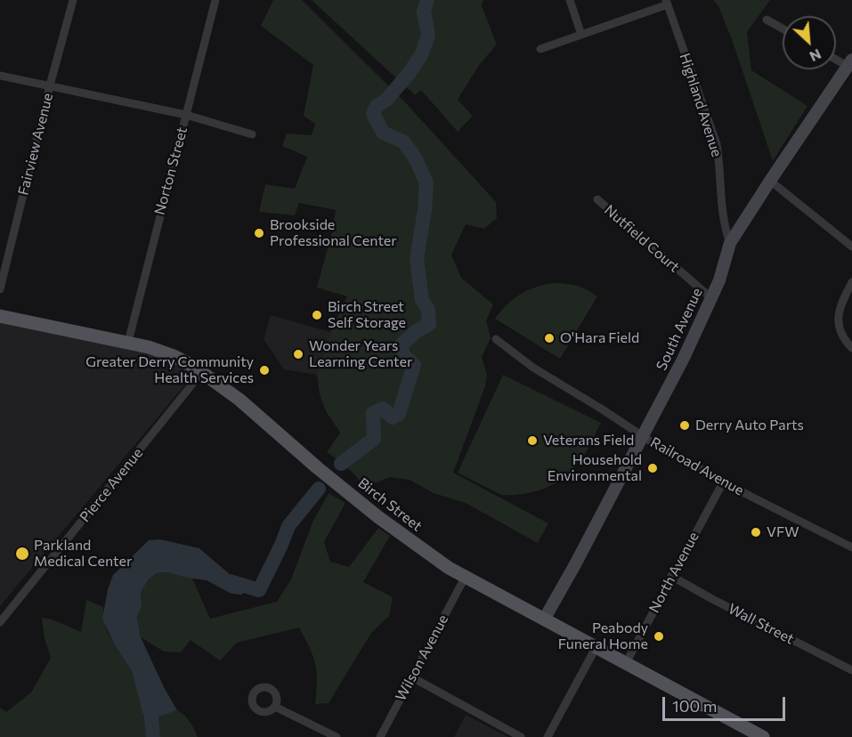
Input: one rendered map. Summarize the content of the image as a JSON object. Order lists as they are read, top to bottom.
{
  "streets": {
    "main road": ["Birch Street"],
    "street": [
      "Highland Avenue",
      "Fairview Avenue",
      "Norton Street",
      "Nutfield Court",
      "South Avenue",
      "Railroad Avenue",
      "Pierce Avenue",
      "North Avenue",
      "Wall Street",
      "Wilson Avenue"
    ]
  },
  "crossings": [
    ["Highland Avenue", "South Avenue"],
    ["Norton Street", "Birch Street"],
    ["Nutfield Court", "South Avenue"],
    ["South Avenue", "Railroad Avenue"],
    ["South Avenue", "Birch Street"],
    ["Railroad Avenue", "North Avenue"],
    ["Pierce Avenue", "Birch Street"],
    ["Birch Street", "North Avenue"],
    ["Birch Street", "Wilson Avenue"],
    ["North Avenue", "Wall Street"]
  ],
  "places": [
    "Brookside Professional Center",
    "Birch Street Self Storage",
    "O'Hara Field",
    "Wonder Years Learning Center",
    "Greater Derry Community Health Services",
    "Derry Auto Parts",
    "Veterans Field",
    "Household Environmental",
    "VFW",
    "Parkland Medical Center",
    "Peabody Funeral Home"
  ],
  "scale_bar": "100 m",
  "north": "bottom right"
}
